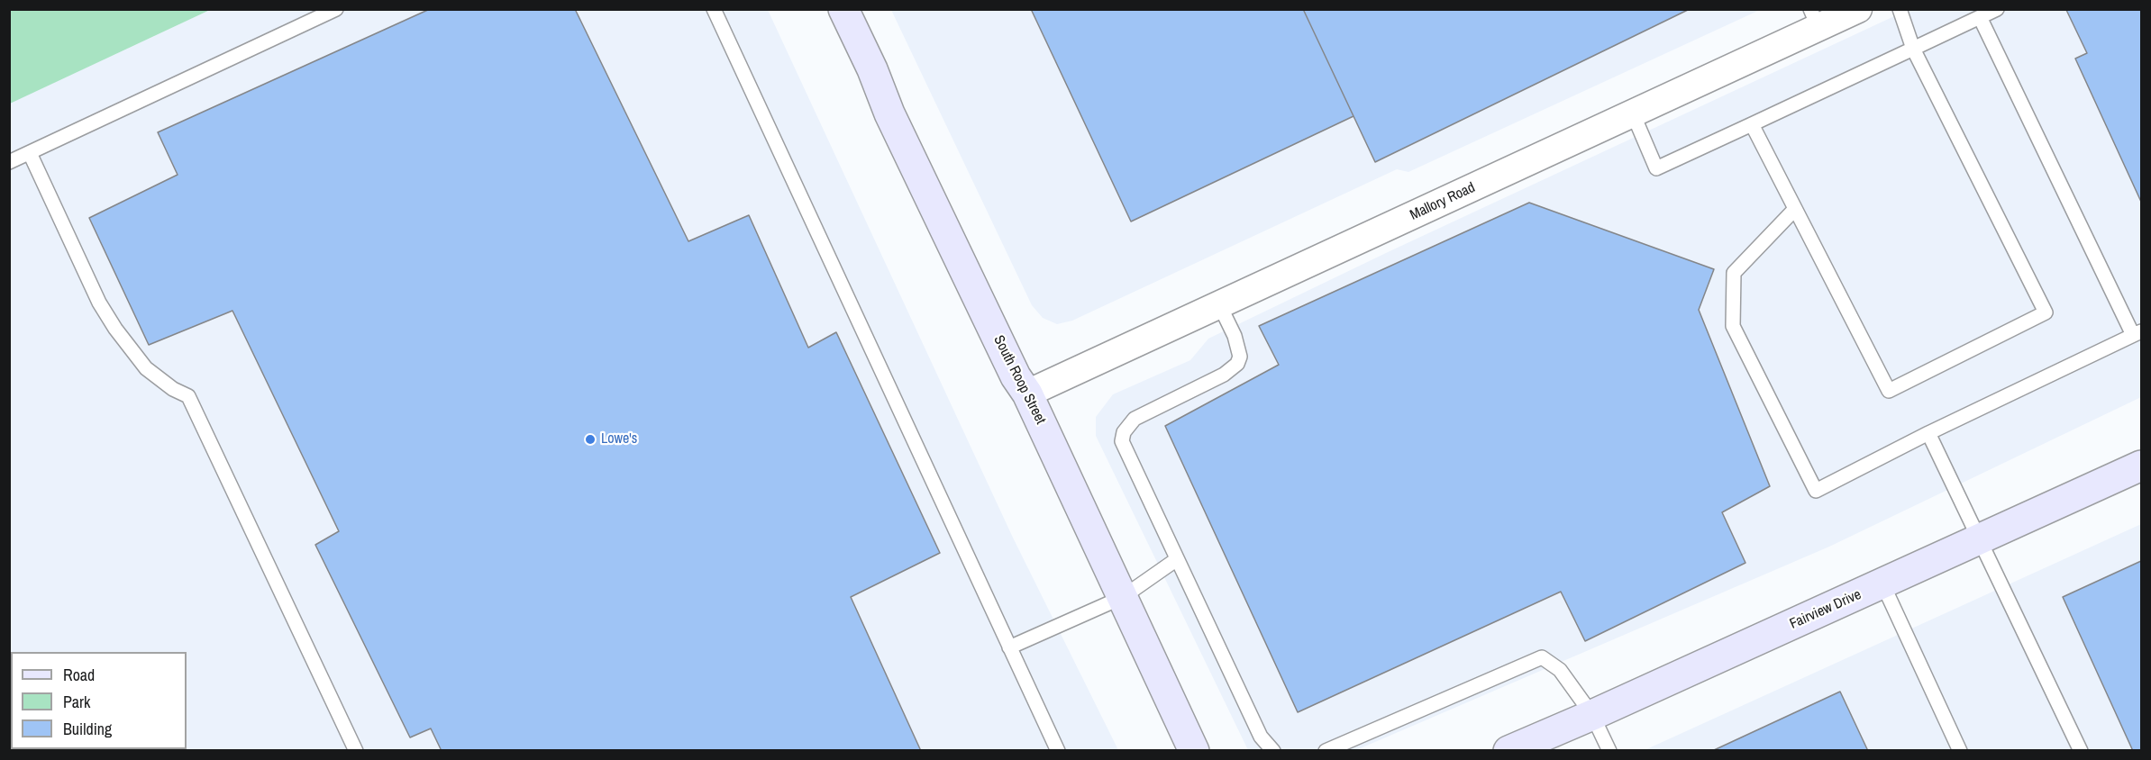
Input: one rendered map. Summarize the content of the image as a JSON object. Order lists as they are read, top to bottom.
{
  "streets": {
    "street": ["Mallory Road", "South Roop Street", "Fairview Drive"]
  },
  "crossings": [
    ["Mallory Road", "South Roop Street"]
  ],
  "places": ["Lowe's"],
  "legend": ["Road", "Park", "Building"]
}
